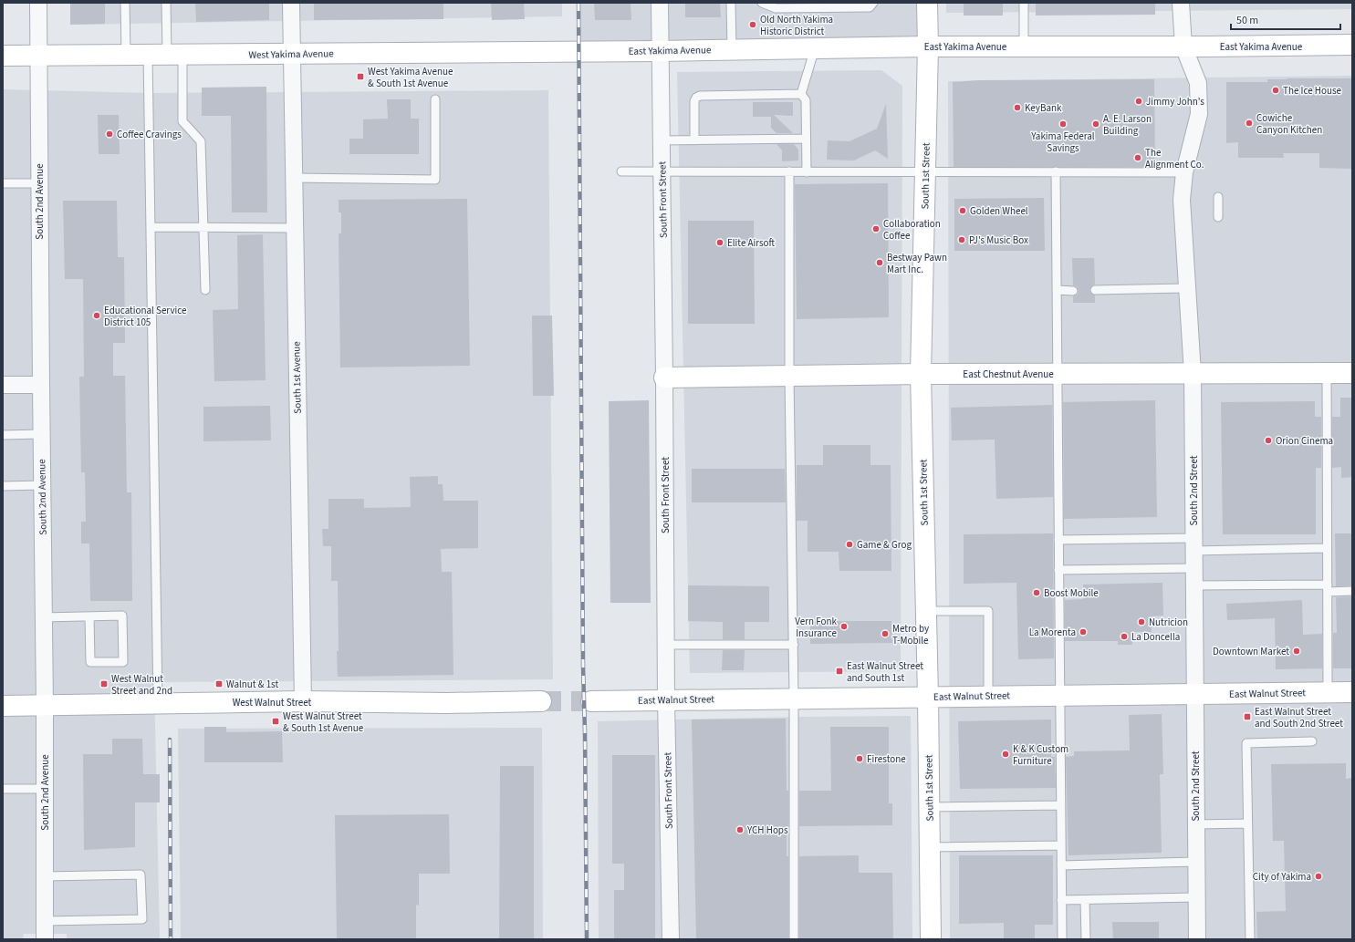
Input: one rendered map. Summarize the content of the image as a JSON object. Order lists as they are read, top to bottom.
{
  "streets": {
    "main road": [
      "East Yakima Avenue",
      "West Yakima Avenue",
      "South 1st Street",
      "East Chestnut Avenue",
      "East Walnut Street",
      "West Walnut Street"
    ],
    "street": [
      "South Front Street",
      "South 2nd Avenue",
      "South 1st Avenue",
      "South 2nd Street"
    ]
  },
  "crossings": [
    ["East Yakima Avenue", "West Yakima Avenue"],
    ["East Yakima Avenue", "South 1st Street"],
    ["East Yakima Avenue", "South Front Street"],
    ["East Yakima Avenue", "South 2nd Street"],
    ["West Yakima Avenue", "South 2nd Avenue"],
    ["West Yakima Avenue", "South 1st Avenue"],
    ["South 1st Street", "East Chestnut Avenue"],
    ["South 1st Street", "East Walnut Street"],
    ["South Front Street", "East Chestnut Avenue"],
    ["South Front Street", "East Walnut Street"],
    ["South 2nd Avenue", "West Walnut Street"],
    ["East Chestnut Avenue", "South 2nd Street"],
    ["South 1st Avenue", "West Walnut Street"],
    ["South 2nd Street", "East Walnut Street"]
  ],
  "places": {
    "other": [
      "Old North Yakima Historic District",
      "The Ice House",
      "Jimmy John's",
      "KeyBank",
      "Cowiche Canyon Kitchen",
      "Yakima Federal Savings",
      "A. E. Larson Building",
      "Coffee Cravings",
      "The Alignment Co.",
      "Golden Wheel",
      "Collaboration Coffee",
      "PJ's Music Box",
      "Elite Airsoft",
      "Bestway Pawn Mart Inc.",
      "Educational Service District 105",
      "Orion Cinema",
      "Game & Grog",
      "Boost Mobile",
      "Nutricion",
      "Vern Fonk Insurance",
      "La Morenta",
      "Metro by T-Mobile",
      "La Doncella",
      "Downtown Market",
      "K & K Custom Furniture",
      "Firestone",
      "YCH Hops",
      "City of Yakima"
    ],
    "transit": [
      "West Yakima Avenue & South 1st Avenue",
      "East Walnut Street and South 1st",
      "West Walnut Street and 2nd",
      "Walnut & 1st",
      "East Walnut Street and South 2nd Street",
      "West Walnut Street & South 1st Avenue"
    ]
  },
  "scale_bar": "50 m"
}
